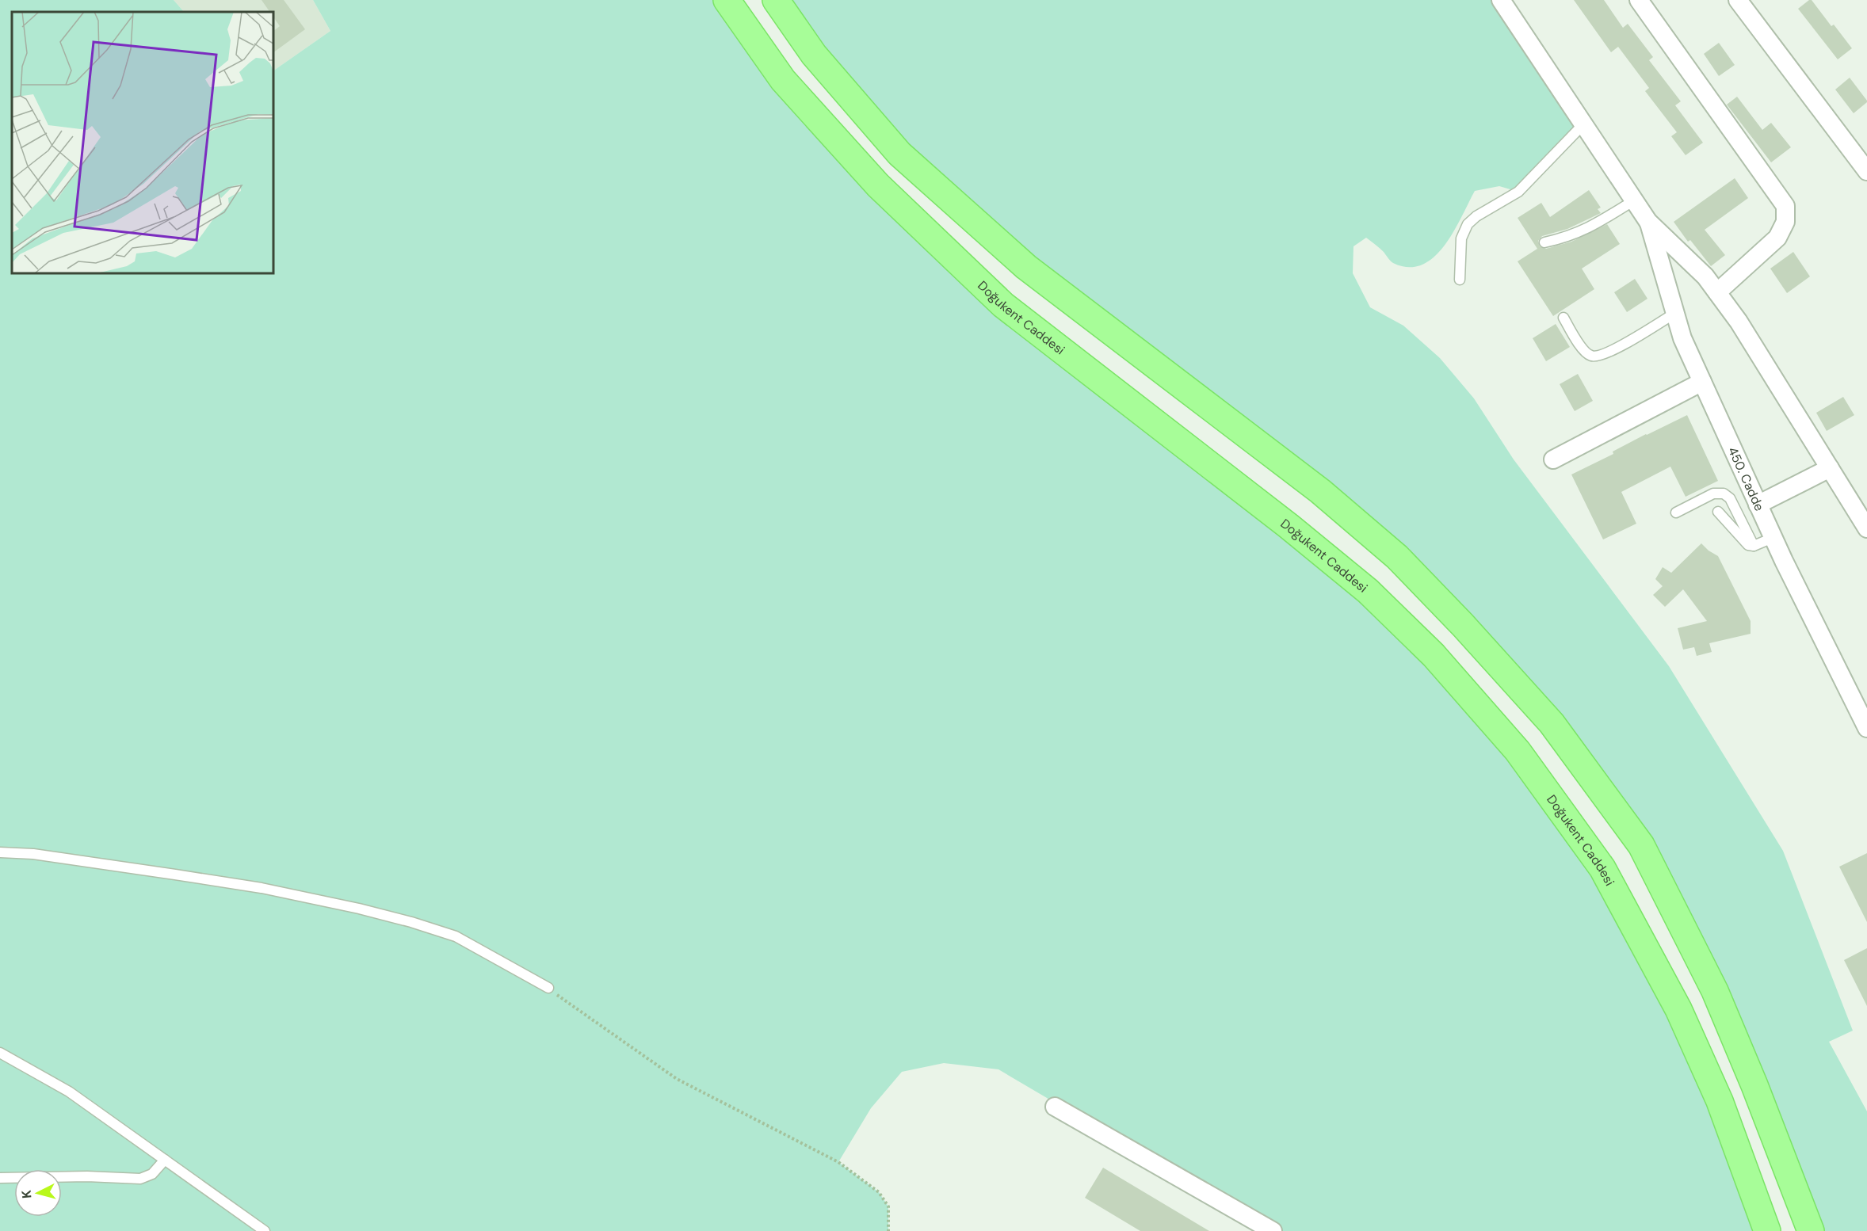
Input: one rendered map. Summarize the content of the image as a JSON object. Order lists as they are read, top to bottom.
{
  "streets": {
    "main road": ["Doğukent Caddesi"],
    "street": ["450. Cadde"]
  },
  "north": "left"
}
